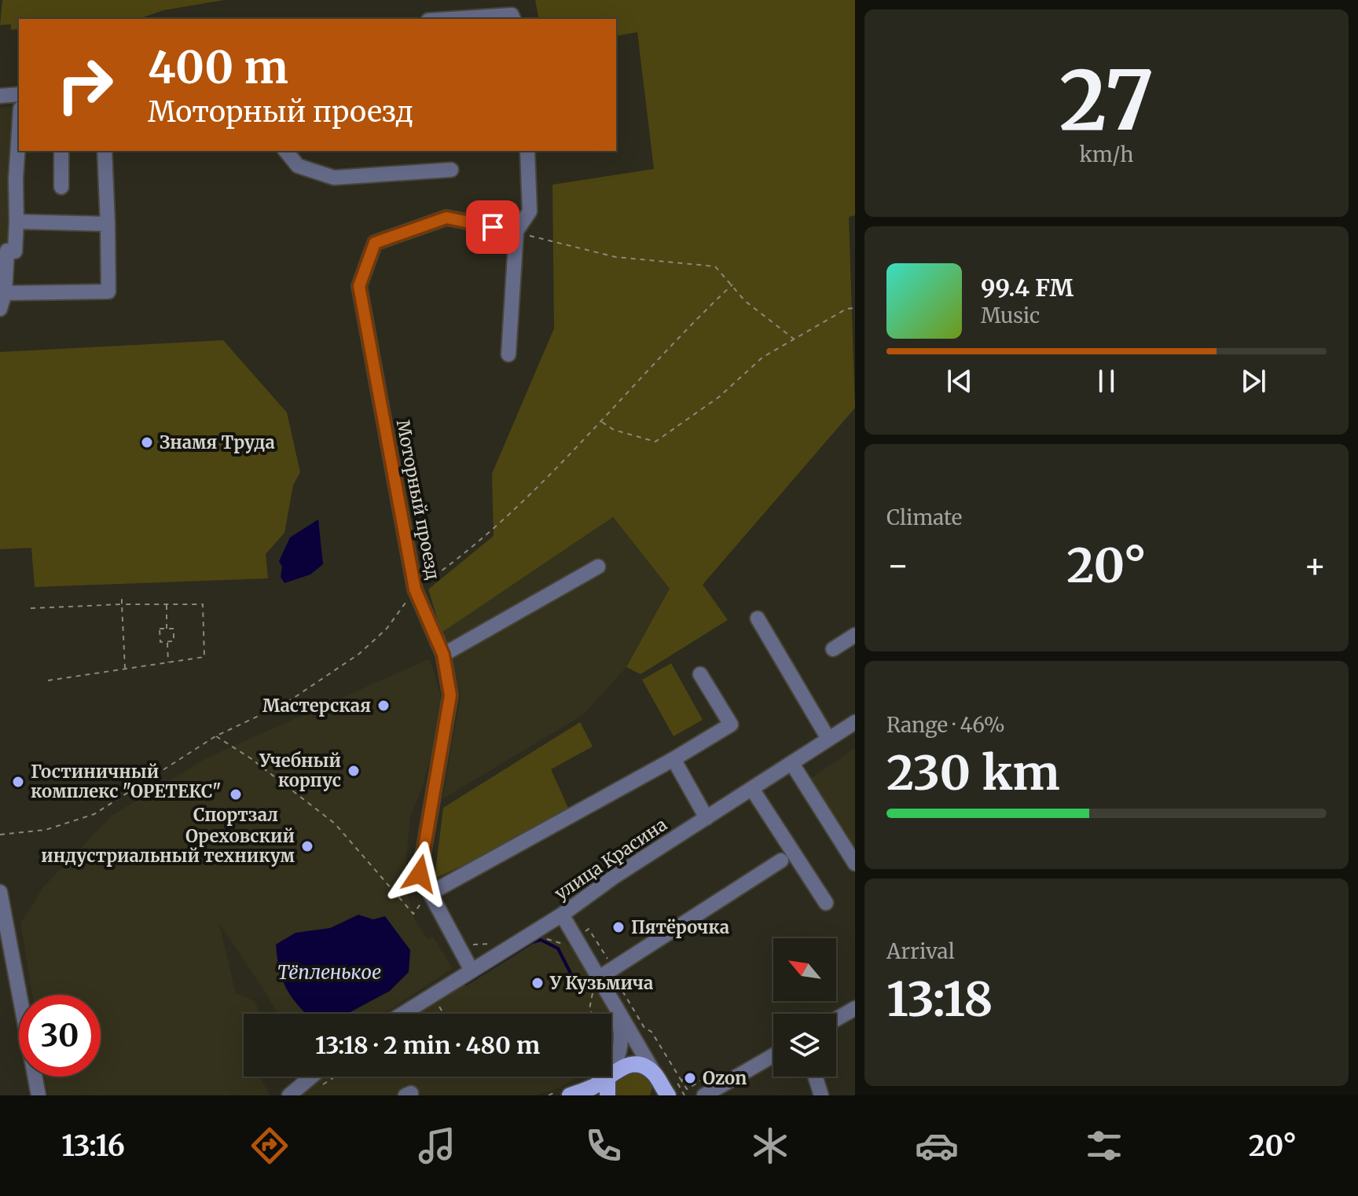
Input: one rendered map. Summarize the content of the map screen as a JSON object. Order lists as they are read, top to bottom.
{
  "streets": {
    "street": ["Моторный проезд", "улица Красина"]
  },
  "crossings": [
    ["Моторный проезд", "улица Красина"]
  ],
  "water": ["Тёпленькое"],
  "places": [
    "Знамя Труда",
    "Мастерская",
    "Учебный корпус",
    "Гостиничный комплекс \"ОРЕТЕКС\"",
    "Спортзал",
    "Ореховский индустриальный техникум",
    "Пятёрочка",
    "У Кузьмича",
    "Ozon"
  ],
  "north": "top left",
  "page": {
    "tile": [
      ["27", "km/h"],
      "Climate",
      ["Range · 46%", "230 km"],
      ["Arrival", "13:18"]
    ],
    "turn": ["400 m", "Моторный проезд"],
    "song": ["99.4 FM", "Music"],
    "heat": ["−", "20°", "+"],
    "limit": "30",
    "trip": "13:18 · 2 min · 480 m",
    "tabs": ["13:16", "20°"]
  }
}
